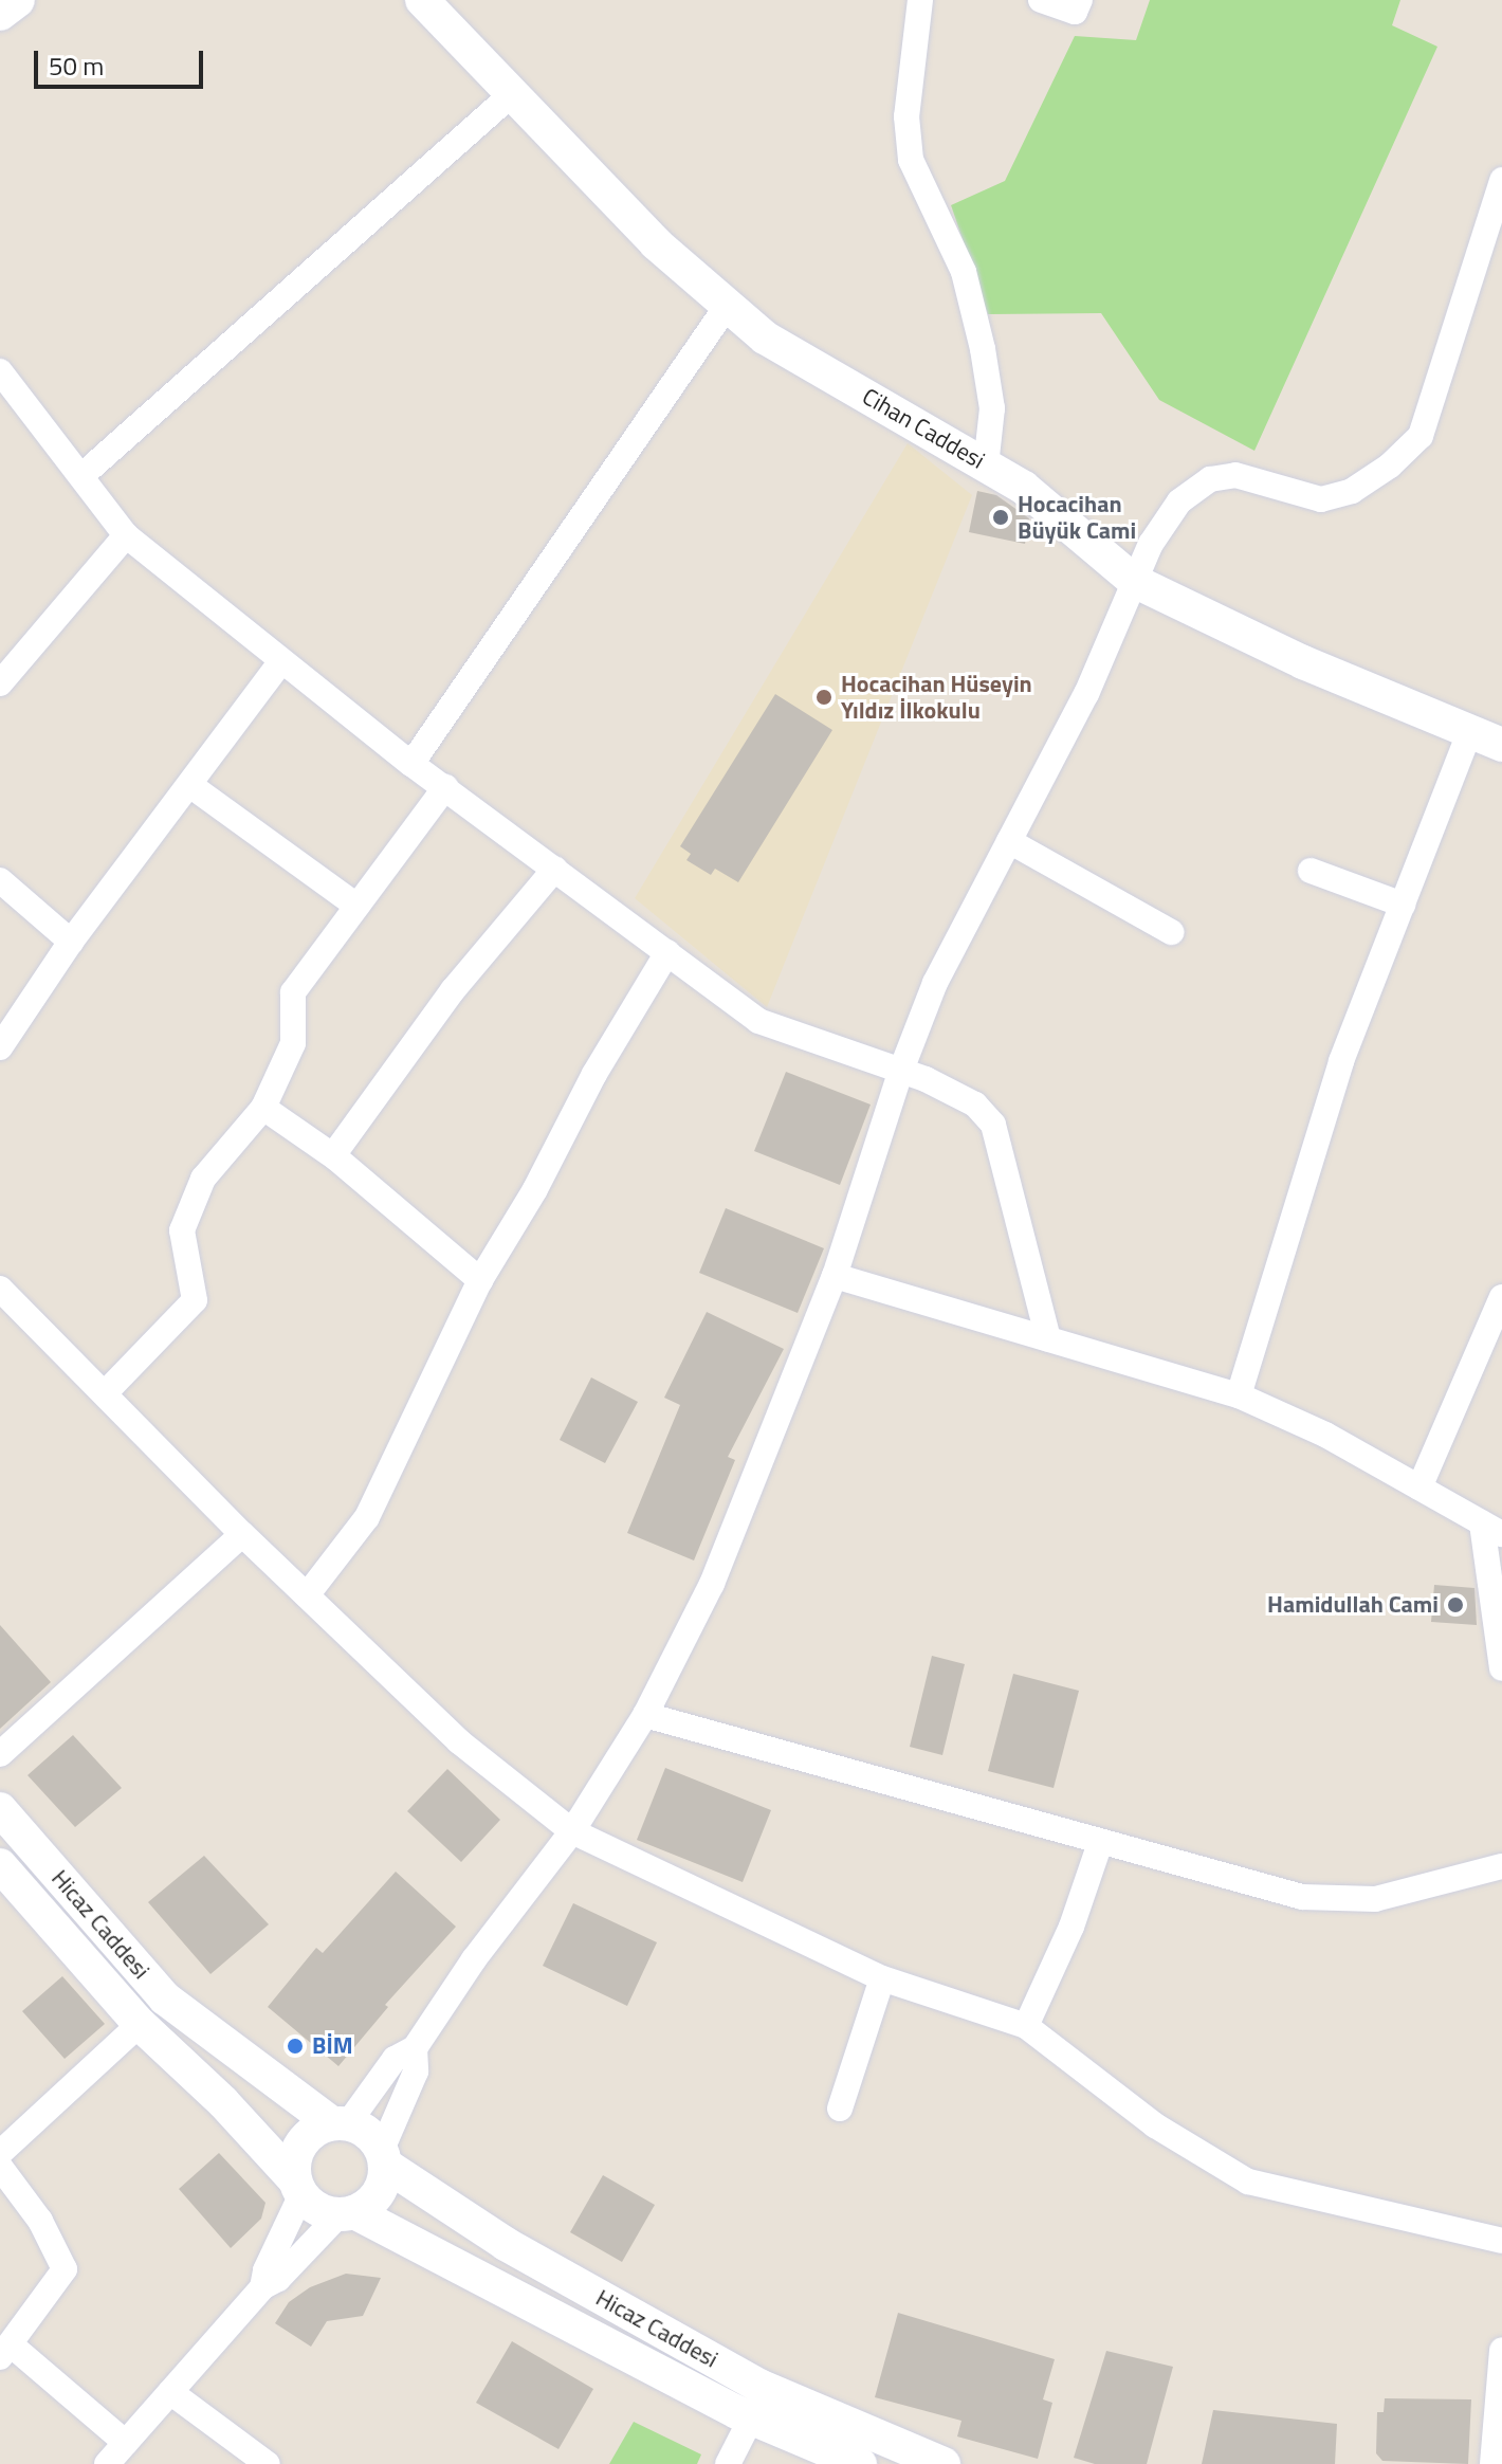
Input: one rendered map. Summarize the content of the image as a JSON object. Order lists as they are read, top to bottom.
{
  "streets": {
    "main road": ["Cihan Caddesi", "Hicaz Caddesi"]
  },
  "places": [
    "Hocacihan Büyük Cami",
    "Hocacihan Hüseyin Yıldız İlkokulu",
    "Hamidullah Cami",
    "BİM"
  ],
  "scale_bar": "50 m"
}
